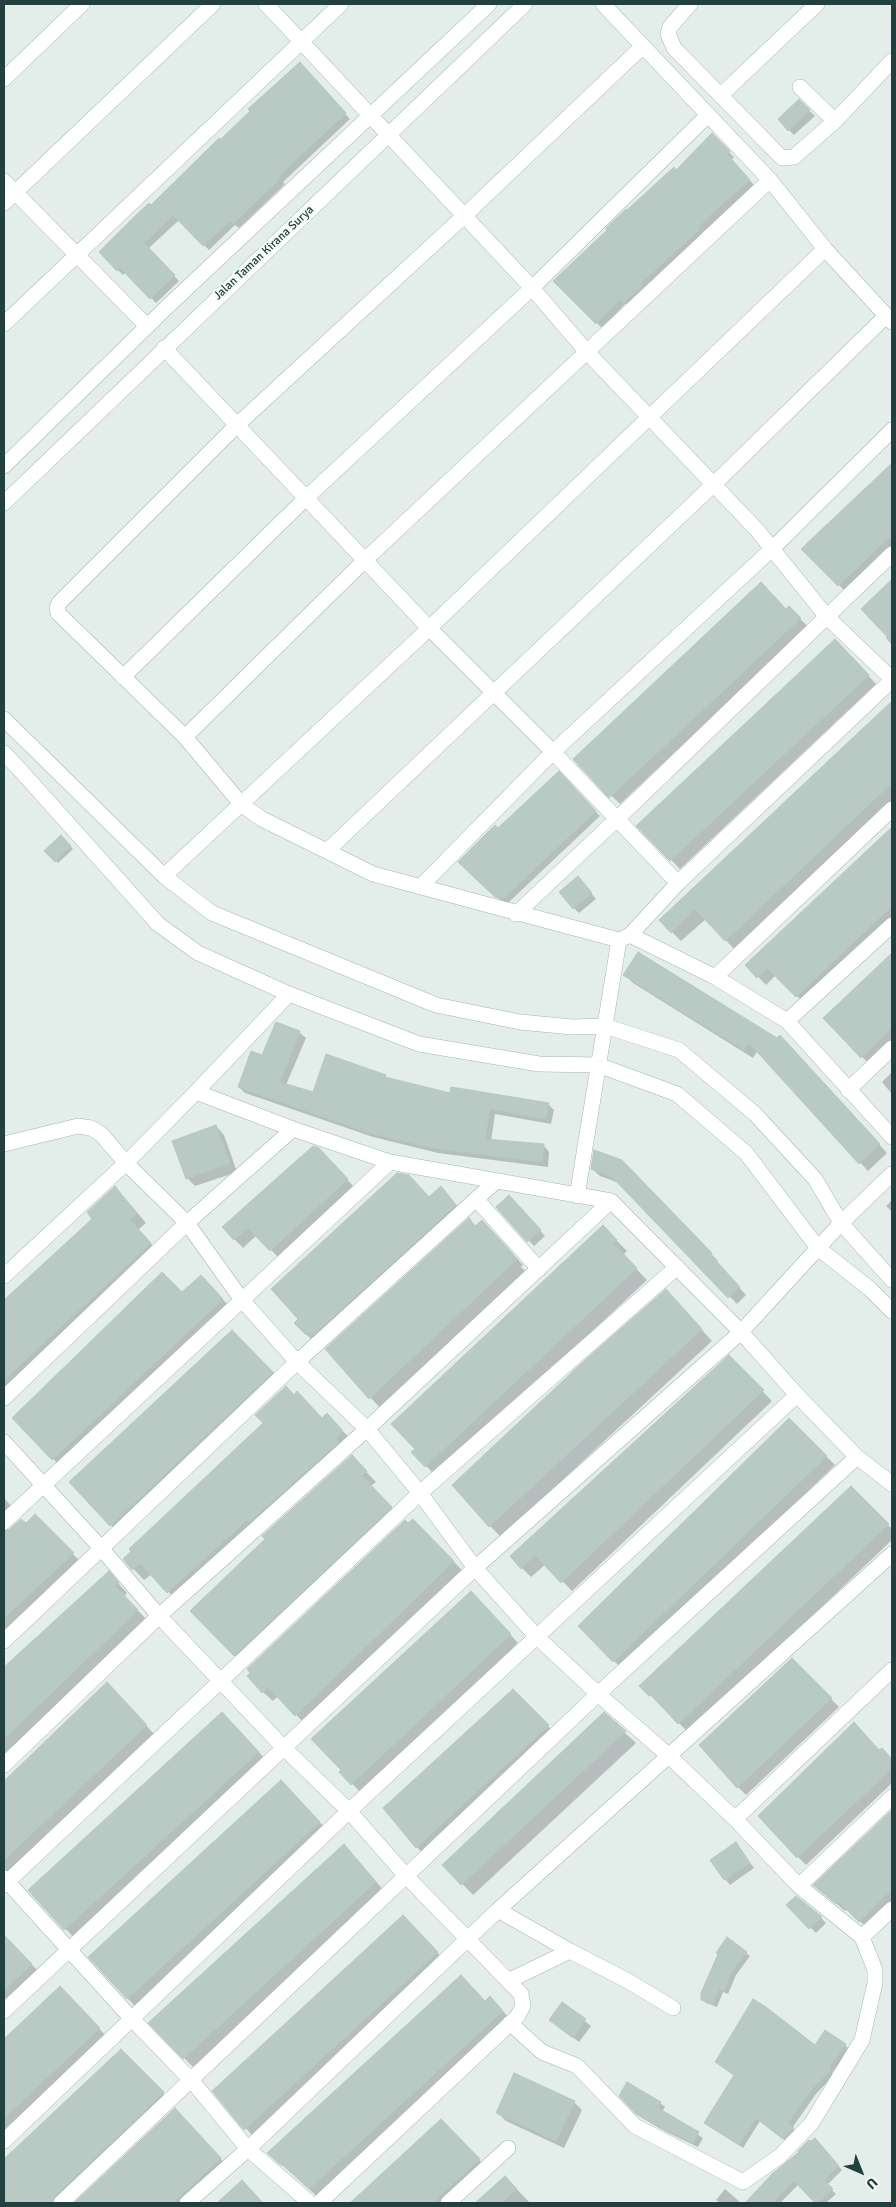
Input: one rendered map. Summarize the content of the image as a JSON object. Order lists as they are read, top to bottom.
{
  "streets": {
    "street": ["Jalan Taman Kirana Surya"]
  },
  "north": "bottom right"
}
